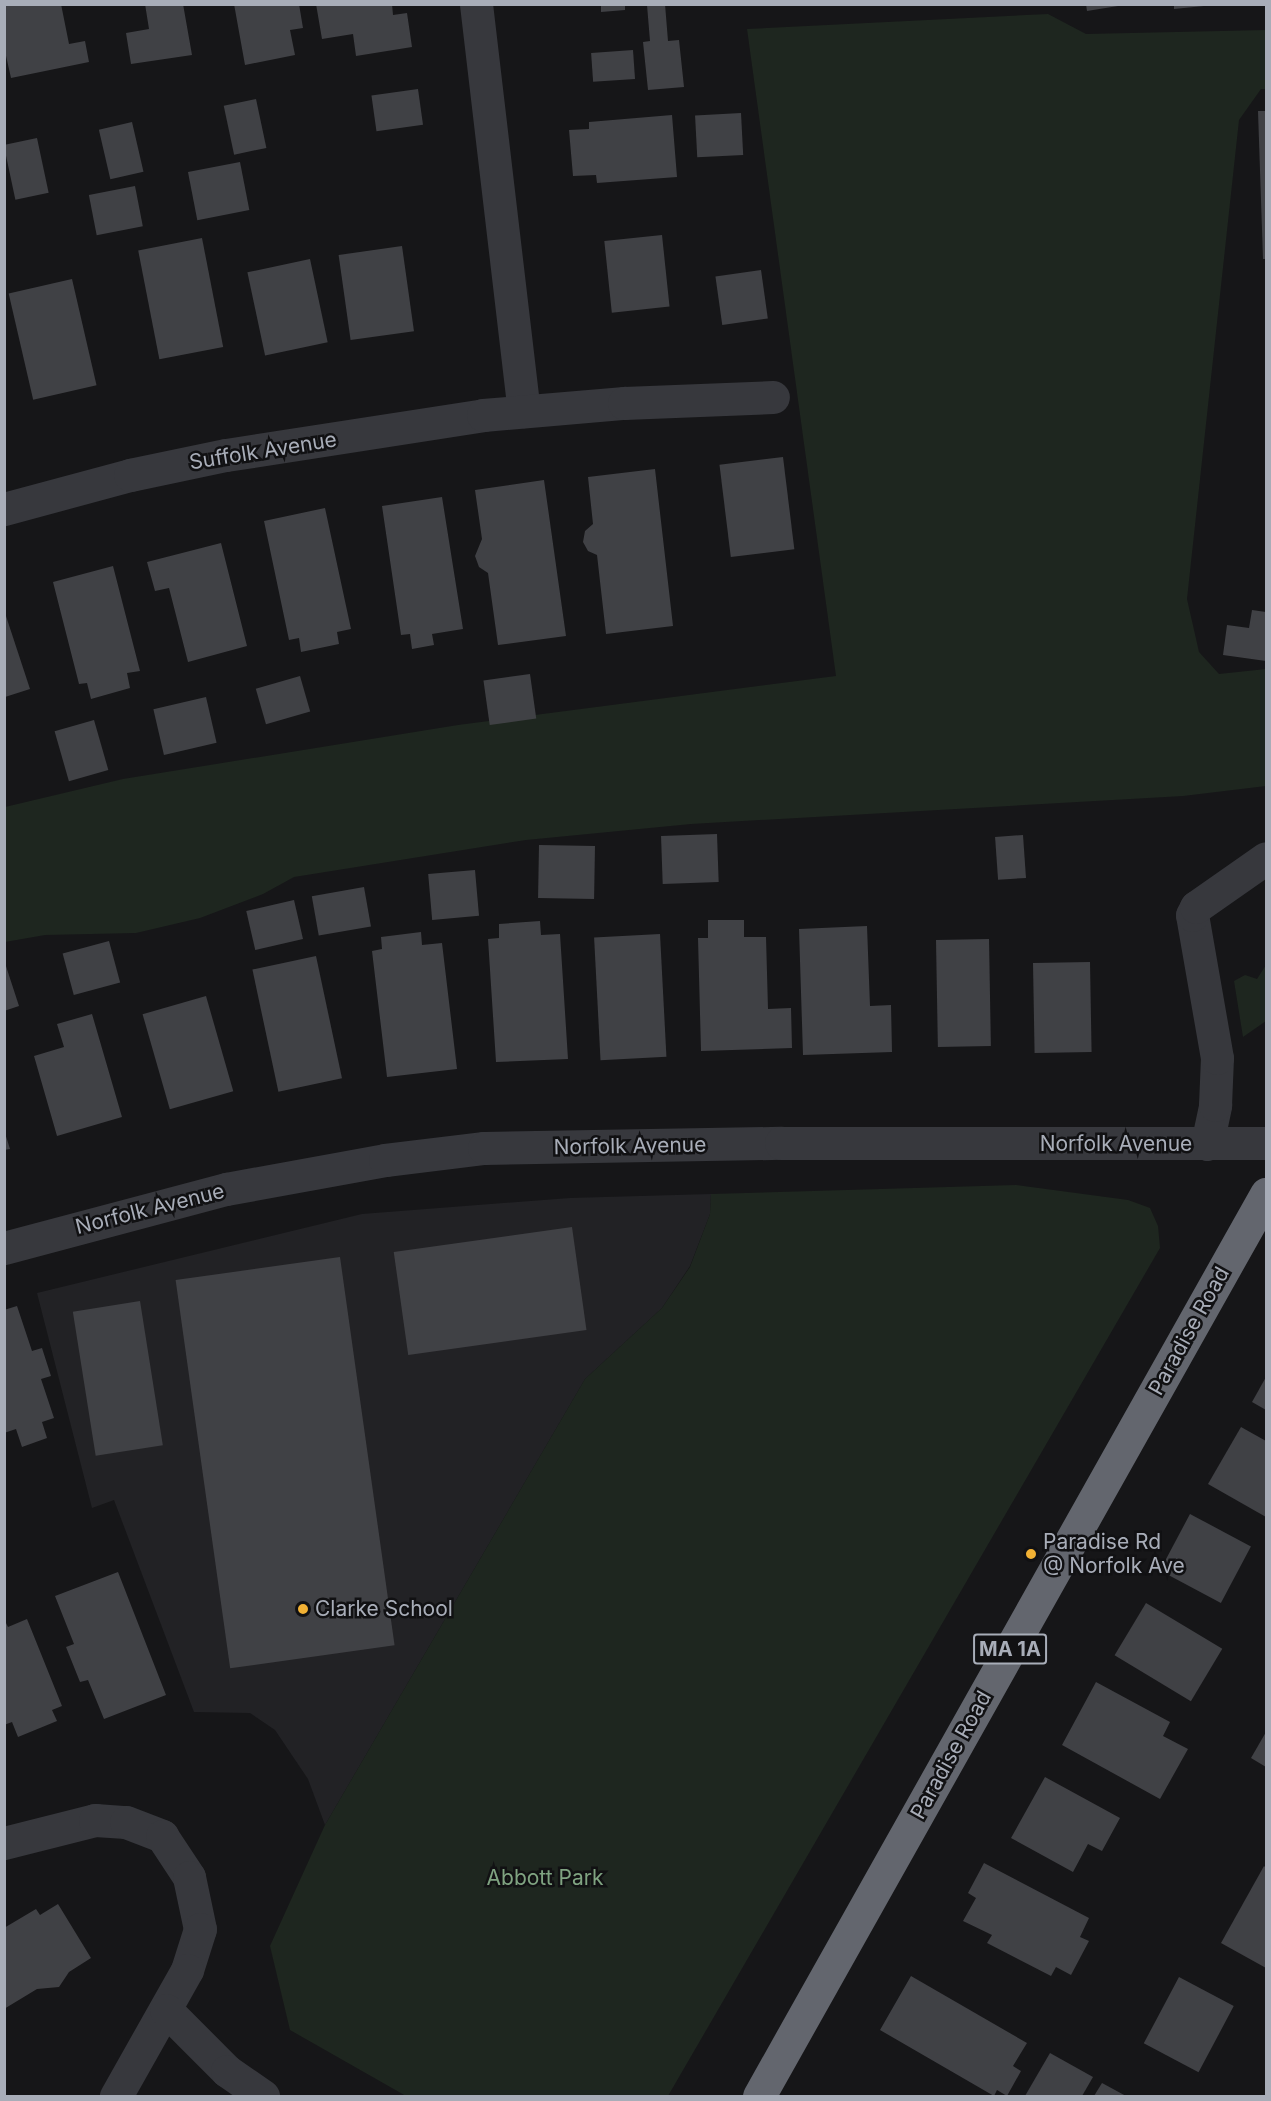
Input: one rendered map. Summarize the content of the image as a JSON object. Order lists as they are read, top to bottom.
{
  "streets": {
    "highway": ["Paradise Road", "MA 1A"],
    "street": ["Suffolk Avenue", "Norfolk Avenue"]
  },
  "parks": ["Abbott Park"],
  "places": ["Paradise Rd @ Norfolk Ave", "Clarke School"]
}
